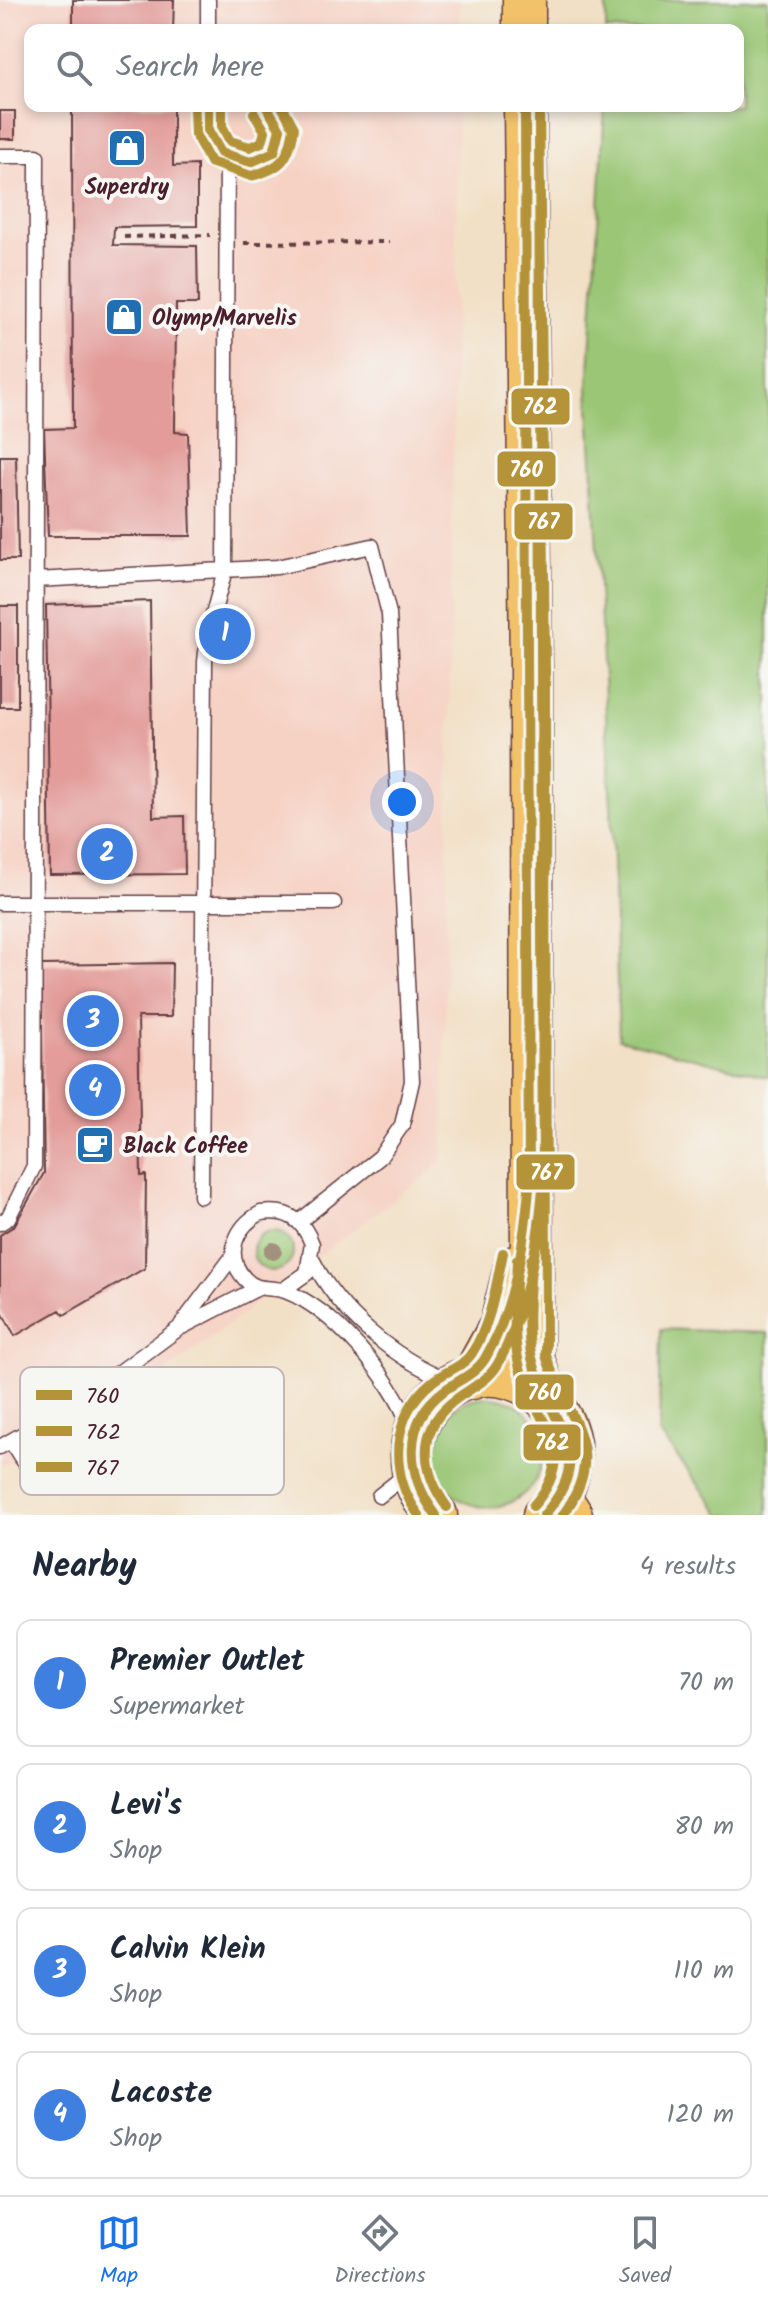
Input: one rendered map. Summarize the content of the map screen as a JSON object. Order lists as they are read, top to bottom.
{
  "places": {
    "shop": ["Superdry", "Olymp/Marvelis"],
    "cafe": ["Black Coffee"]
  },
  "lines": ["transit line 760", "transit line 762", "transit line 767"],
  "legend": ["760", "762", "767"],
  "page": {
    "search": "Search here",
    "pins": [
      "1",
      "2",
      "3",
      "4"
    ],
    "heading": ["Nearby", "4 results"],
    "list": [
      {
        "mark": "1",
        "name": "Premier Outlet",
        "note": "Supermarket",
        "value": "70 m"
      },
      {
        "mark": "2",
        "name": "Levi's",
        "note": "Shop",
        "value": "80 m"
      },
      {
        "mark": "3",
        "name": "Calvin Klein",
        "note": "Shop",
        "value": "110 m"
      },
      {
        "mark": "4",
        "name": "Lacoste",
        "note": "Shop",
        "value": "120 m"
      }
    ],
    "nav": ["Map", "Directions", "Saved"]
  }
}
